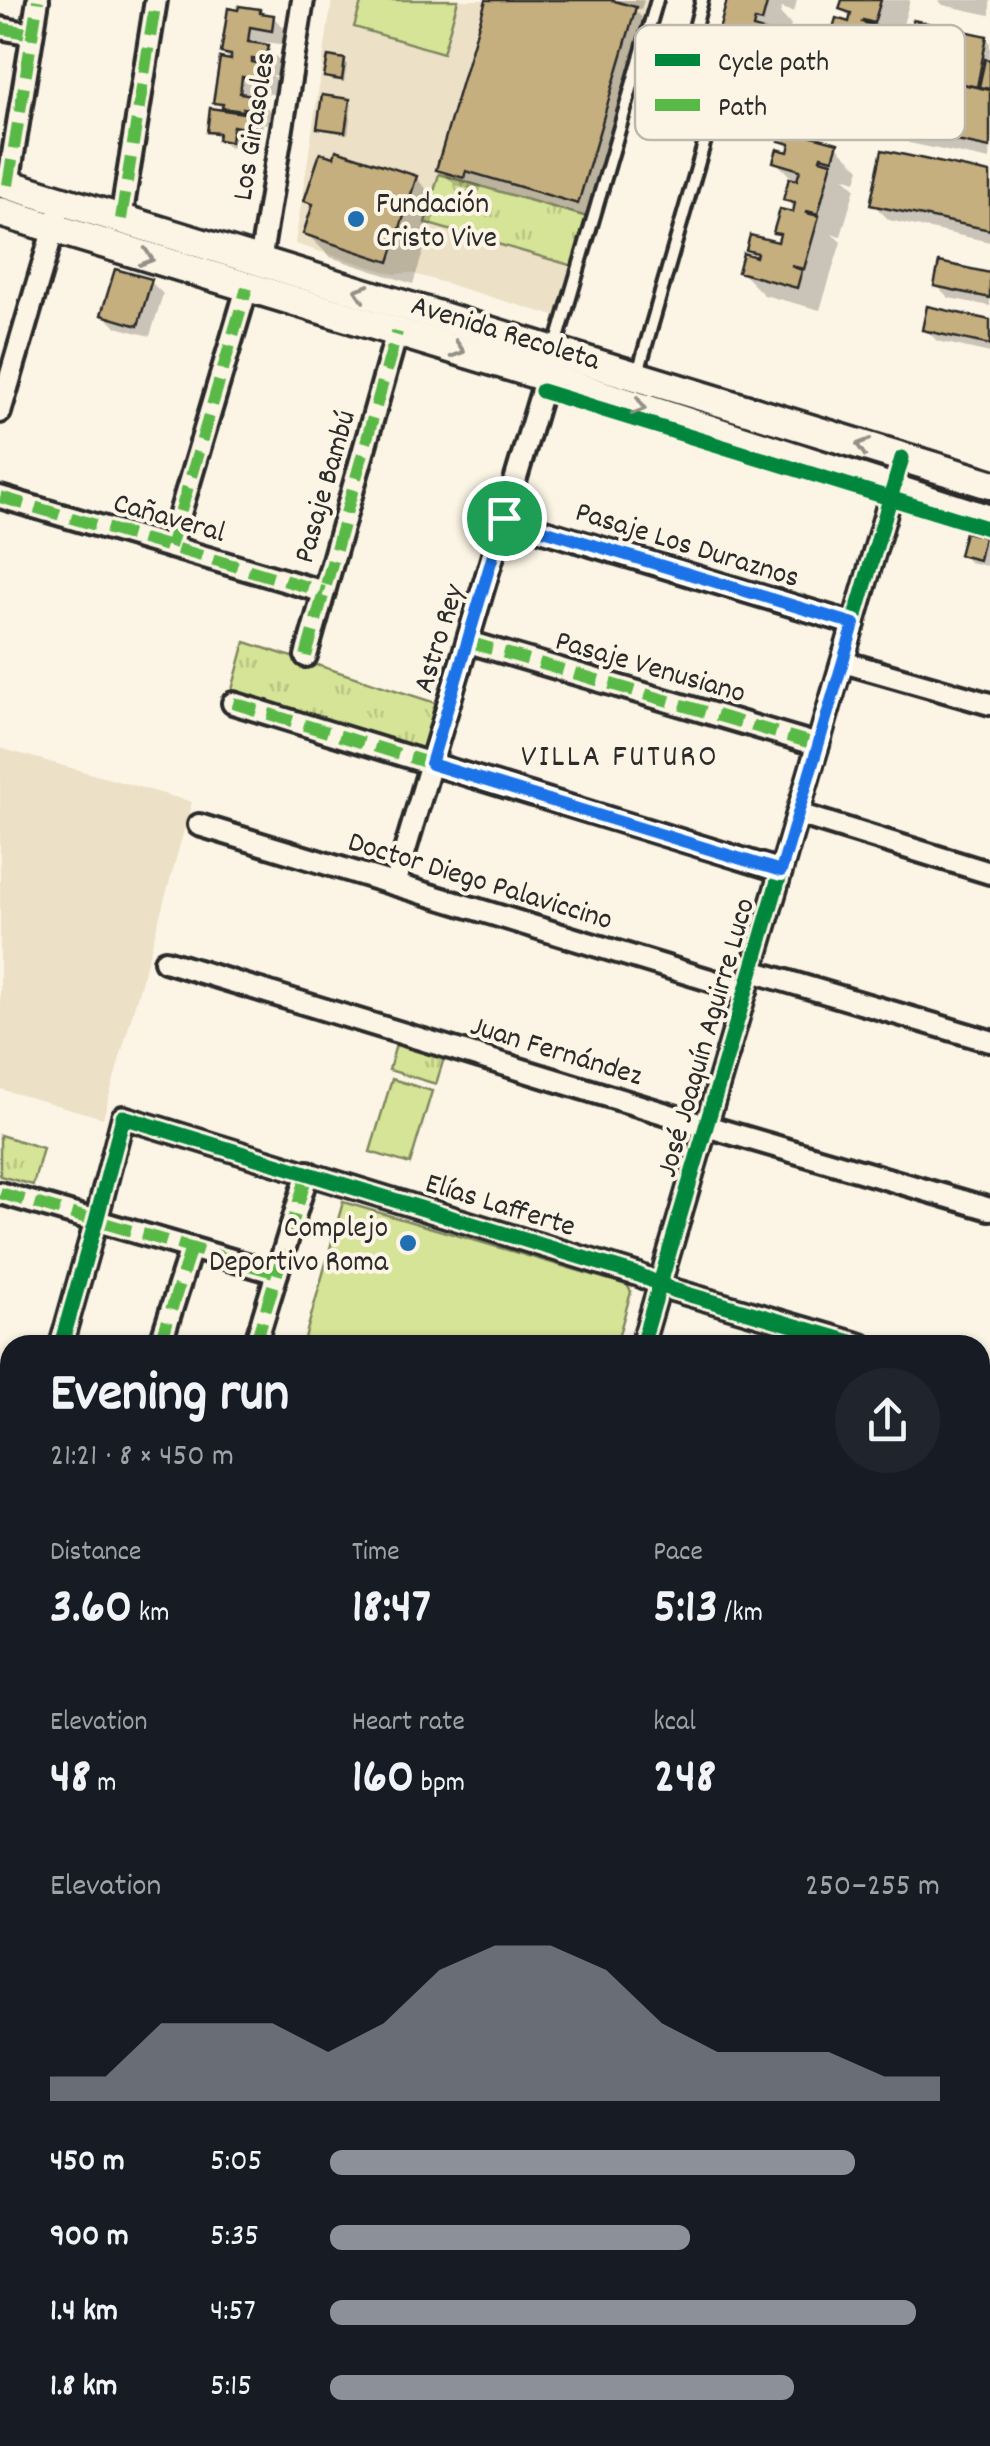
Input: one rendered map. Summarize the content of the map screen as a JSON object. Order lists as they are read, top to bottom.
{
  "streets": {
    "main road": ["Avenida Recoleta"],
    "street": [
      "Los Girasoles",
      "Pasaje Bambú",
      "Cañaveral",
      "Pasaje Los Duraznos",
      "Astro Rey",
      "Pasaje Venusiano",
      "Doctor Diego Palaviccino",
      "José Joaquín Aguirre Luco",
      "Juan Fernández",
      "Elías Lafferte"
    ]
  },
  "crossings": [
    ["Los Girasoles", "Avenida Recoleta"],
    ["Avenida Recoleta", "Pasaje Bambú"],
    ["Avenida Recoleta", "Astro Rey"],
    ["Avenida Recoleta", "José Joaquín Aguirre Luco"],
    ["Pasaje Bambú", "Cañaveral"],
    ["Pasaje Los Duraznos", "Astro Rey"],
    ["Pasaje Los Duraznos", "José Joaquín Aguirre Luco"],
    ["Astro Rey", "Pasaje Venusiano"],
    ["Astro Rey", "Doctor Diego Palaviccino"],
    ["Pasaje Venusiano", "José Joaquín Aguirre Luco"],
    ["Doctor Diego Palaviccino", "José Joaquín Aguirre Luco"],
    ["José Joaquín Aguirre Luco", "Juan Fernández"],
    ["José Joaquín Aguirre Luco", "Elías Lafferte"]
  ],
  "districts": ["VILLA FUTURO"],
  "places": ["Fundación Cristo Vive", "Complejo Deportivo Roma"],
  "legend": ["Cycle path", "Path"],
  "page": {
    "heading": ["Evening run", "21:21 · 8 × 450 m"],
    "stats": [
      ["Distance", "3.60 km"],
      ["Time", "18:47"],
      ["Pace", "5:13 /km"],
      ["Elevation", "48 m"],
      ["Heart rate", "160 bpm"],
      ["kcal", "248"]
    ],
    "chart": ["Elevation", "250–255 m"],
    "list": [
      {
        "name": "450 m",
        "note": "5:05"
      },
      {
        "name": "900 m",
        "note": "5:35"
      },
      {
        "name": "1.4 km",
        "note": "4:57"
      },
      {
        "name": "1.8 km",
        "note": "5:15"
      }
    ]
  }
}
